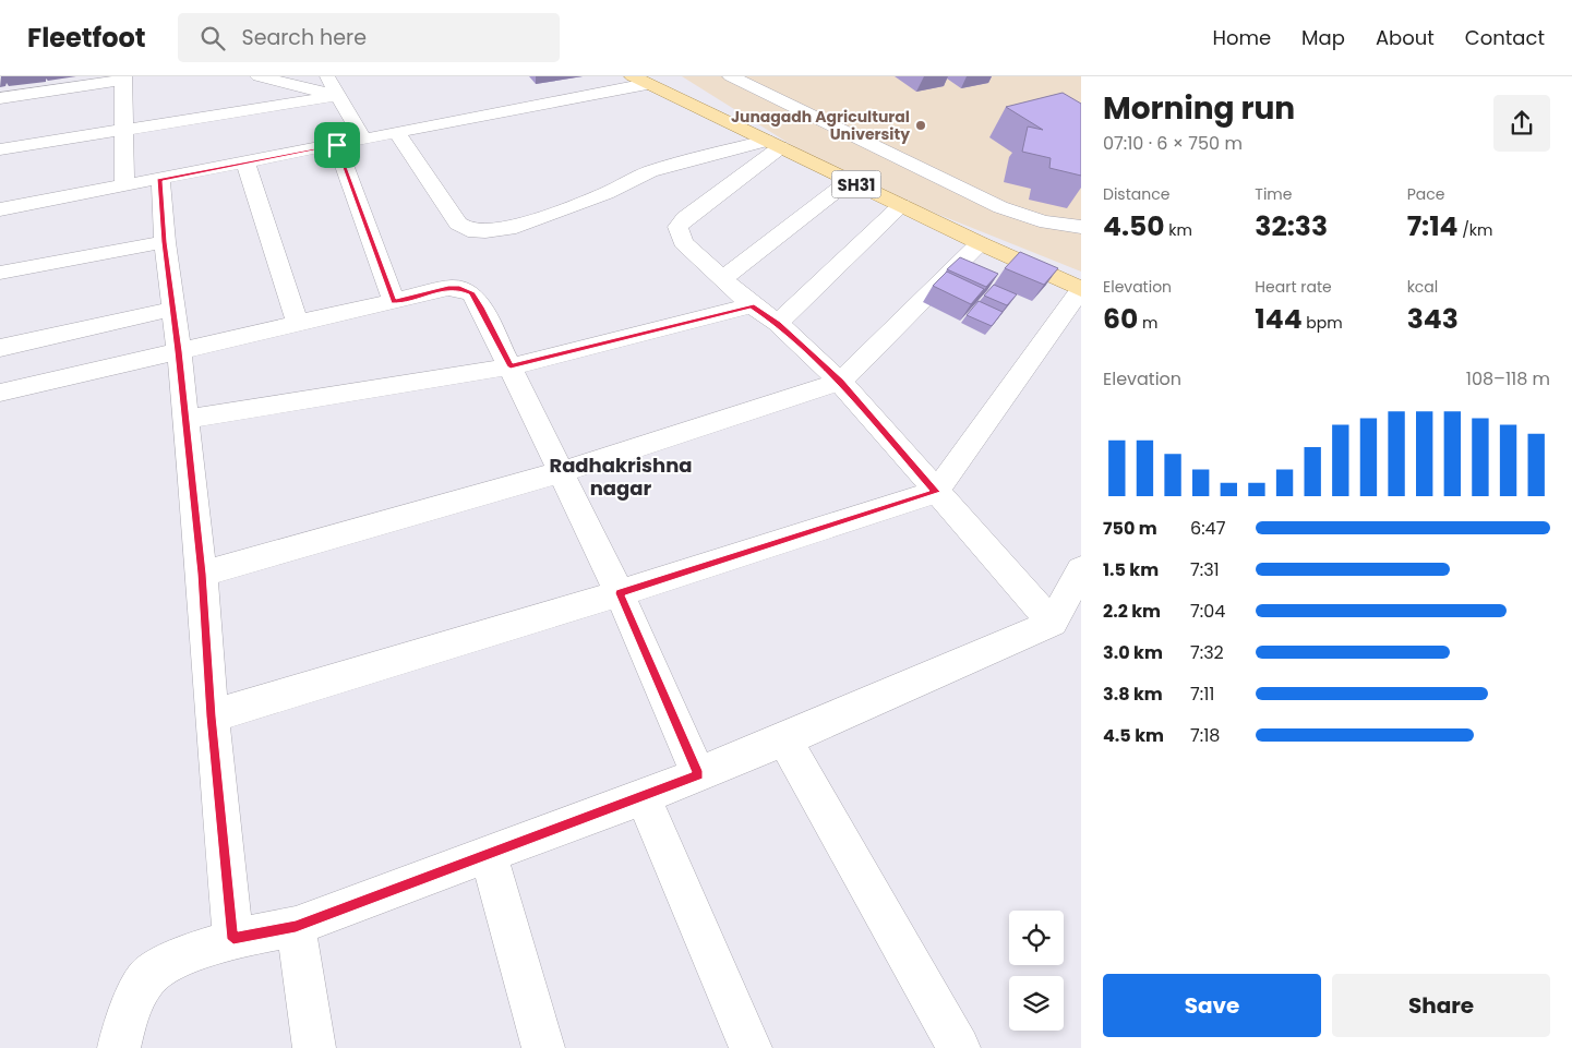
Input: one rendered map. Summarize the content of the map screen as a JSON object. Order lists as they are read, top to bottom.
{
  "streets": {
    "main road": ["SH31"]
  },
  "districts": ["Radhakrishna nagar"],
  "places": ["Junagadh Agricultural University"],
  "page": {
    "header": "Fleetfoot",
    "search": "Search here",
    "nav": [
      "Home",
      "Map",
      "About",
      "Contact"
    ],
    "heading": ["Morning run", "07:10 · 6 × 750 m"],
    "stats": [
      ["Distance", "4.50 km"],
      ["Time", "32:33"],
      ["Pace", "7:14 /km"],
      ["Elevation", "60 m"],
      ["Heart rate", "144 bpm"],
      ["kcal", "343"]
    ],
    "chart": ["Elevation", "108–118 m"],
    "list": [
      {
        "name": "750 m",
        "note": "6:47"
      },
      {
        "name": "1.5 km",
        "note": "7:31"
      },
      {
        "name": "2.2 km",
        "note": "7:04"
      },
      {
        "name": "3.0 km",
        "note": "7:32"
      },
      {
        "name": "3.8 km",
        "note": "7:11"
      },
      {
        "name": "4.5 km",
        "note": "7:18"
      }
    ],
    "buttons": ["Save", "Share"]
  }
}
